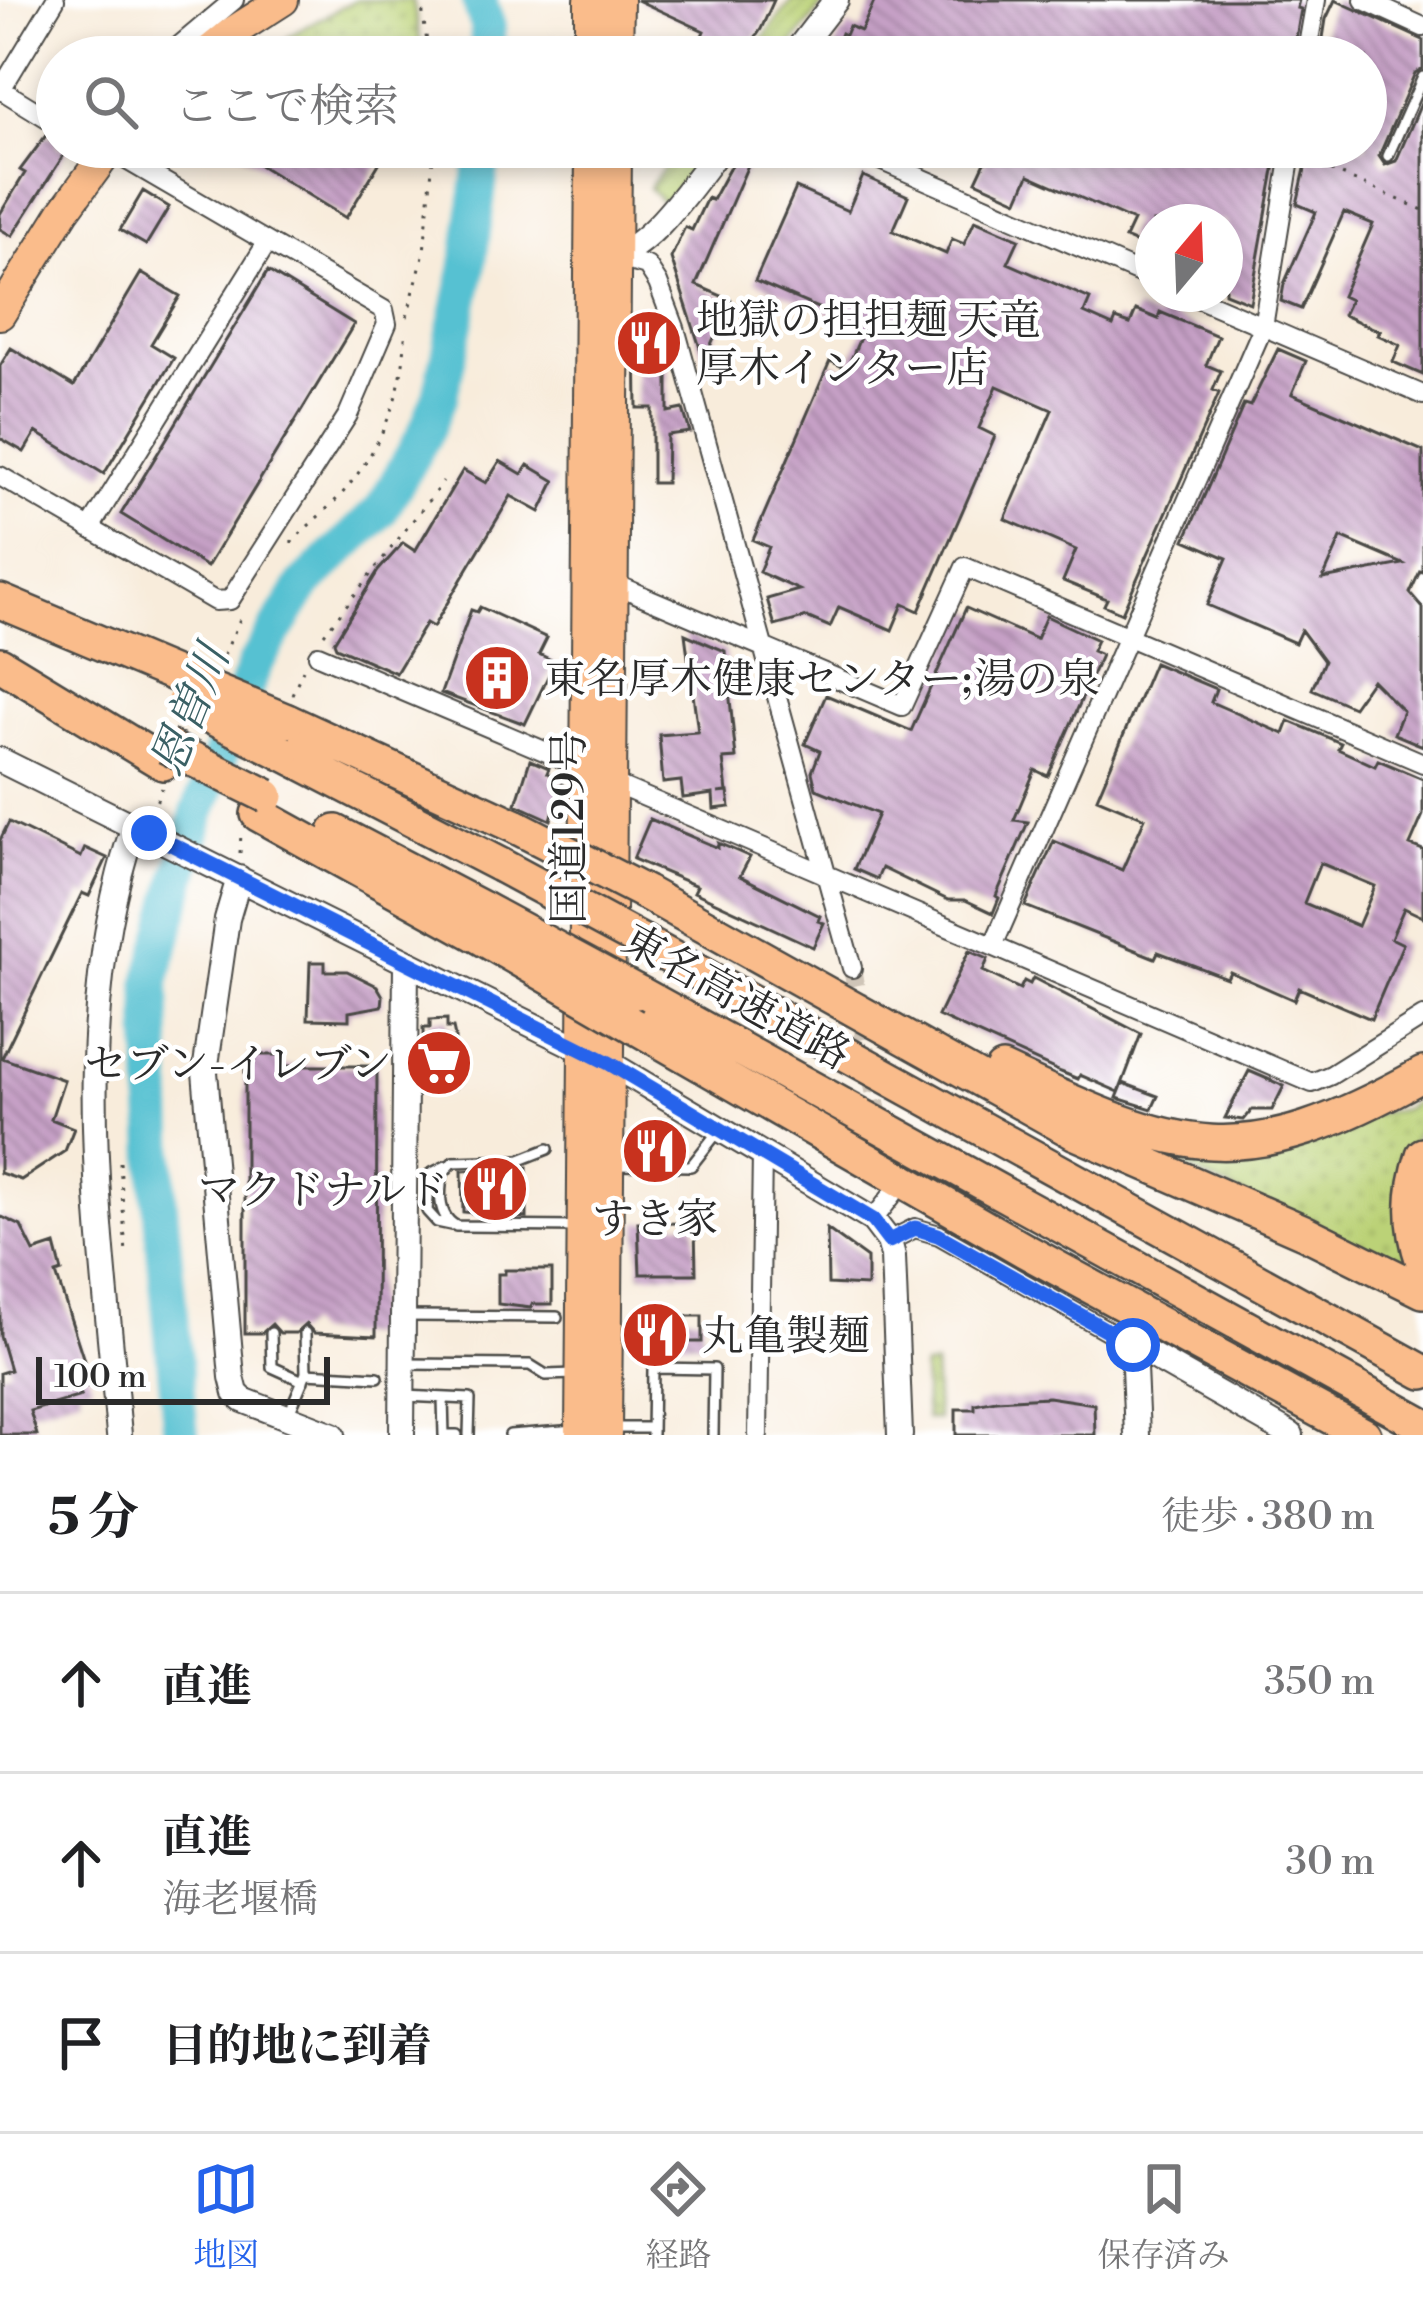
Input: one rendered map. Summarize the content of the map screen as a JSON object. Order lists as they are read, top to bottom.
{
  "streets": {
    "highway": ["東名高速道路"],
    "main road": ["国道129号"]
  },
  "water": ["恩曽川"],
  "places": {
    "restaurant": [
      "地獄の担担麺 天竜 厚木インター店",
      "すき家",
      "マクドナルド",
      "丸亀製麺"
    ],
    "building": ["東名厚木健康センター;湯の泉"],
    "supermarket": ["セブン-イレブン"]
  },
  "scale_bar": "100 m",
  "north": "top",
  "page": {
    "search": "ここで検索",
    "scale": "100 m",
    "heading": ["5 分", "徒歩 · 380 m"],
    "list": [
      ["直進", "350 m"],
      ["直進", "海老堰橋", "30 m"],
      "目的地に到着"
    ],
    "nav": ["地図", "経路", "保存済み"]
  }
}
